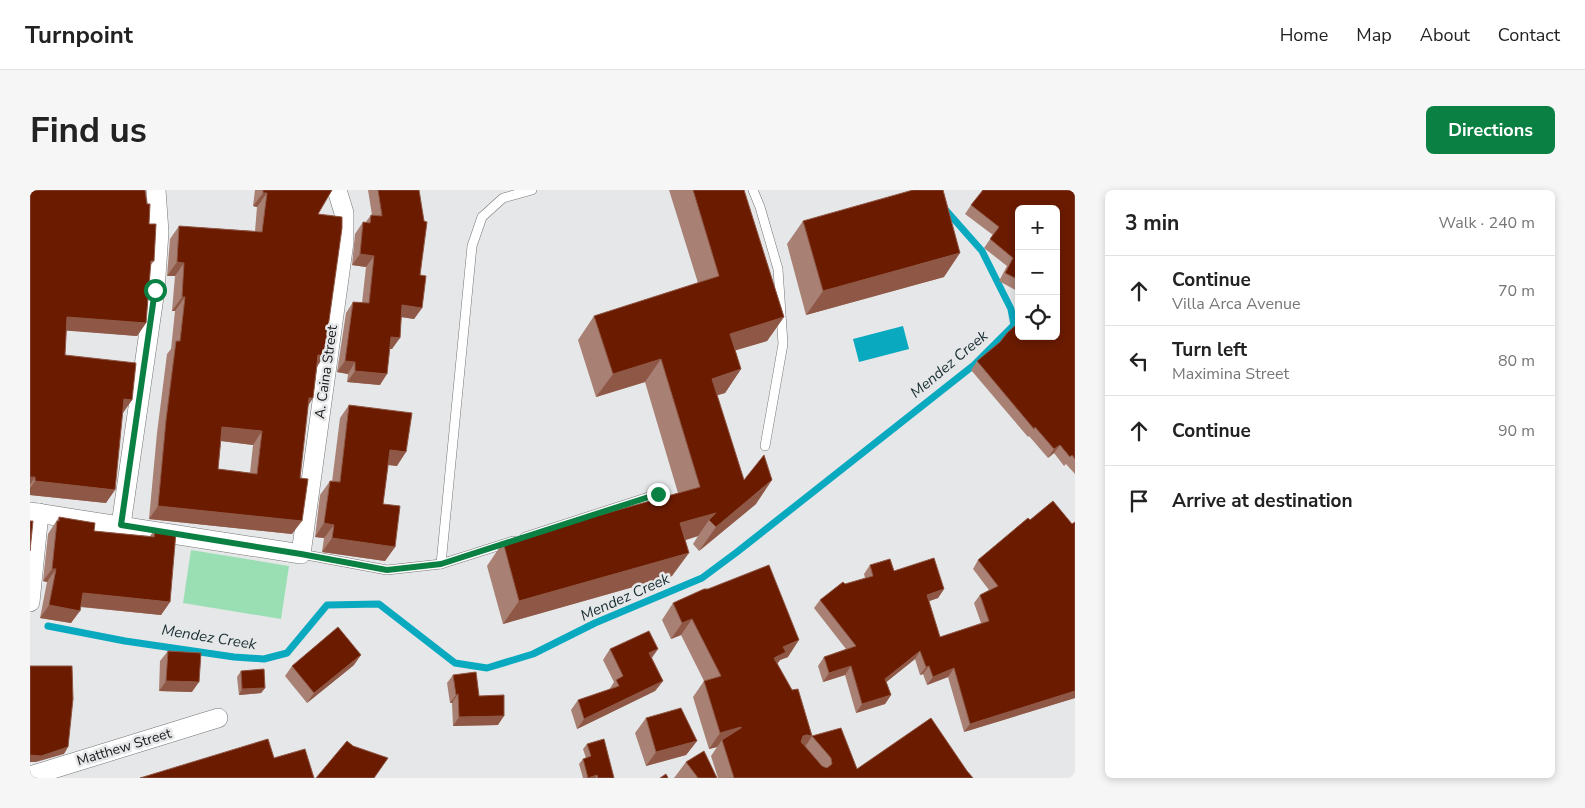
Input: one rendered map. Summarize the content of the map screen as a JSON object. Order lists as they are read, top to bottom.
{
  "streets": {
    "street": ["A. Caina Street", "Matthew Street"]
  },
  "water": ["Mendez Creek"],
  "page": {
    "header": "Turnpoint",
    "nav": [
      "Home",
      "Map",
      "About",
      "Contact"
    ],
    "buttons": "Directions",
    "title": "Find us",
    "heading": ["3 min", "Walk · 240 m"],
    "map_buttons": ["+", "−"],
    "list": [
      ["Continue", "Villa Arca Avenue", "70 m"],
      ["Turn left", "Maximina Street", "80 m"],
      ["Continue", "90 m"],
      "Arrive at destination"
    ]
  }
}
